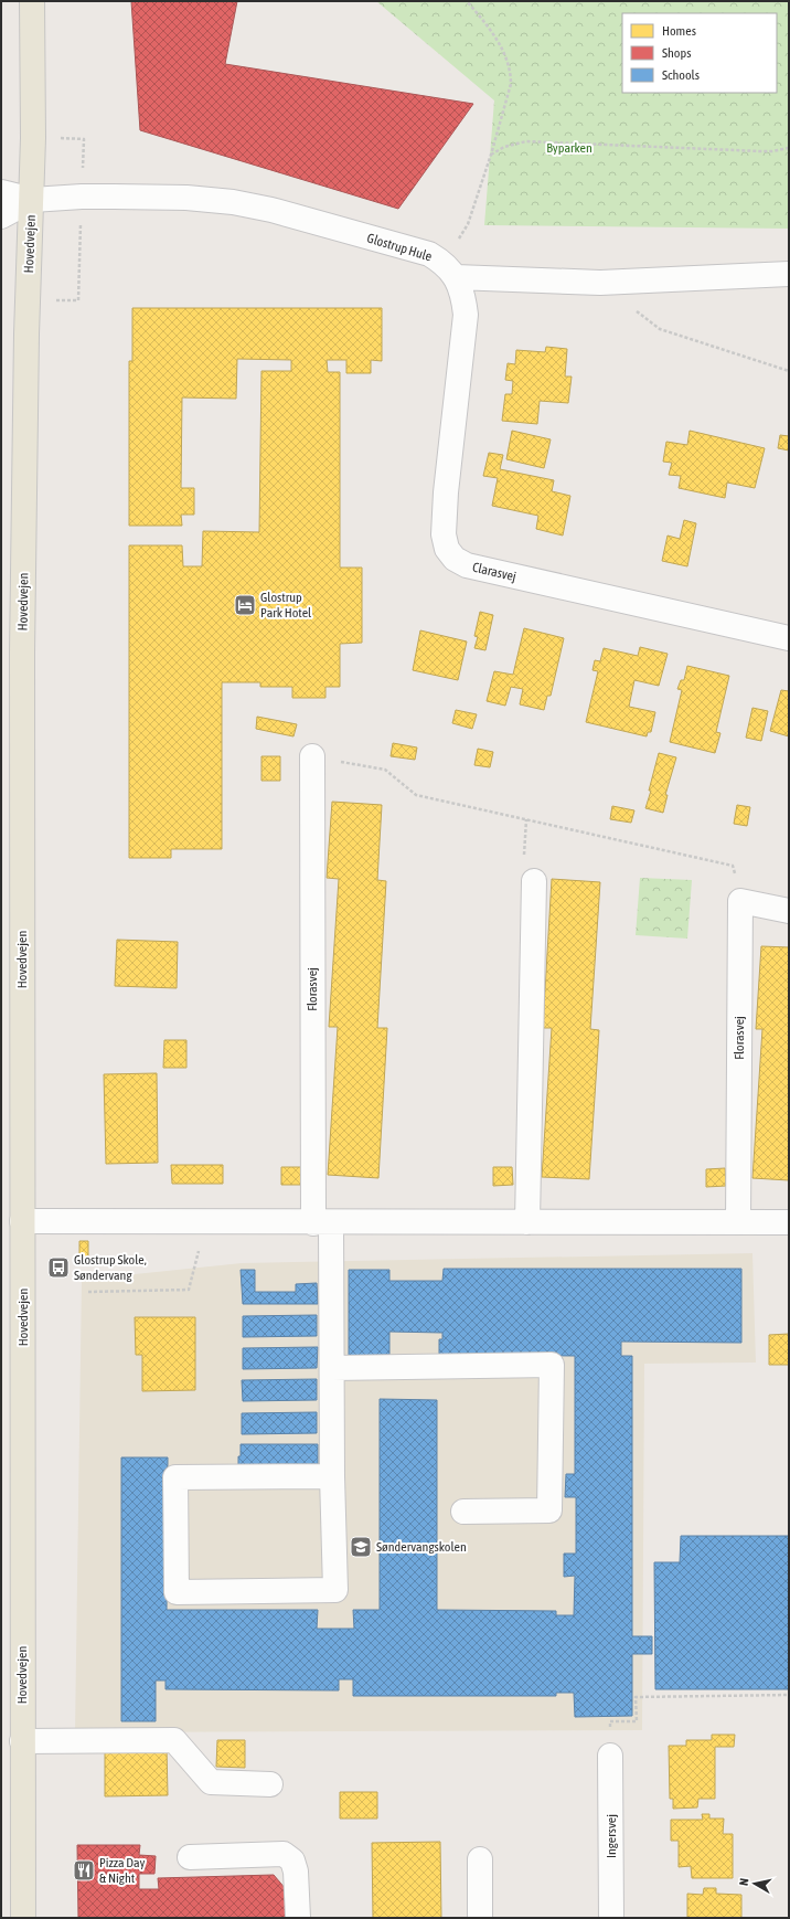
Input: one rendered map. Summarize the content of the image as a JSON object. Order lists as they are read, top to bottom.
{
  "streets": {
    "main road": ["Hovedvejen"],
    "street": [
      "Glostrup Hule",
      "Clarasvej",
      "Florasvej",
      "Ingersvej"
    ]
  },
  "crossings": [
    ["Hovedvejen", "Glostrup Hule"],
    ["Glostrup Hule", "Clarasvej"]
  ],
  "parks": ["Byparken"],
  "places": {
    "hotel": ["Glostrup Park Hotel"],
    "bus stop": ["Glostrup Skole, Søndervang"],
    "school or university": ["Søndervangskolen"],
    "restaurant": ["Pizza Day & Night"]
  },
  "legend": ["Homes", "Shops", "Schools"],
  "north": "left"
}
